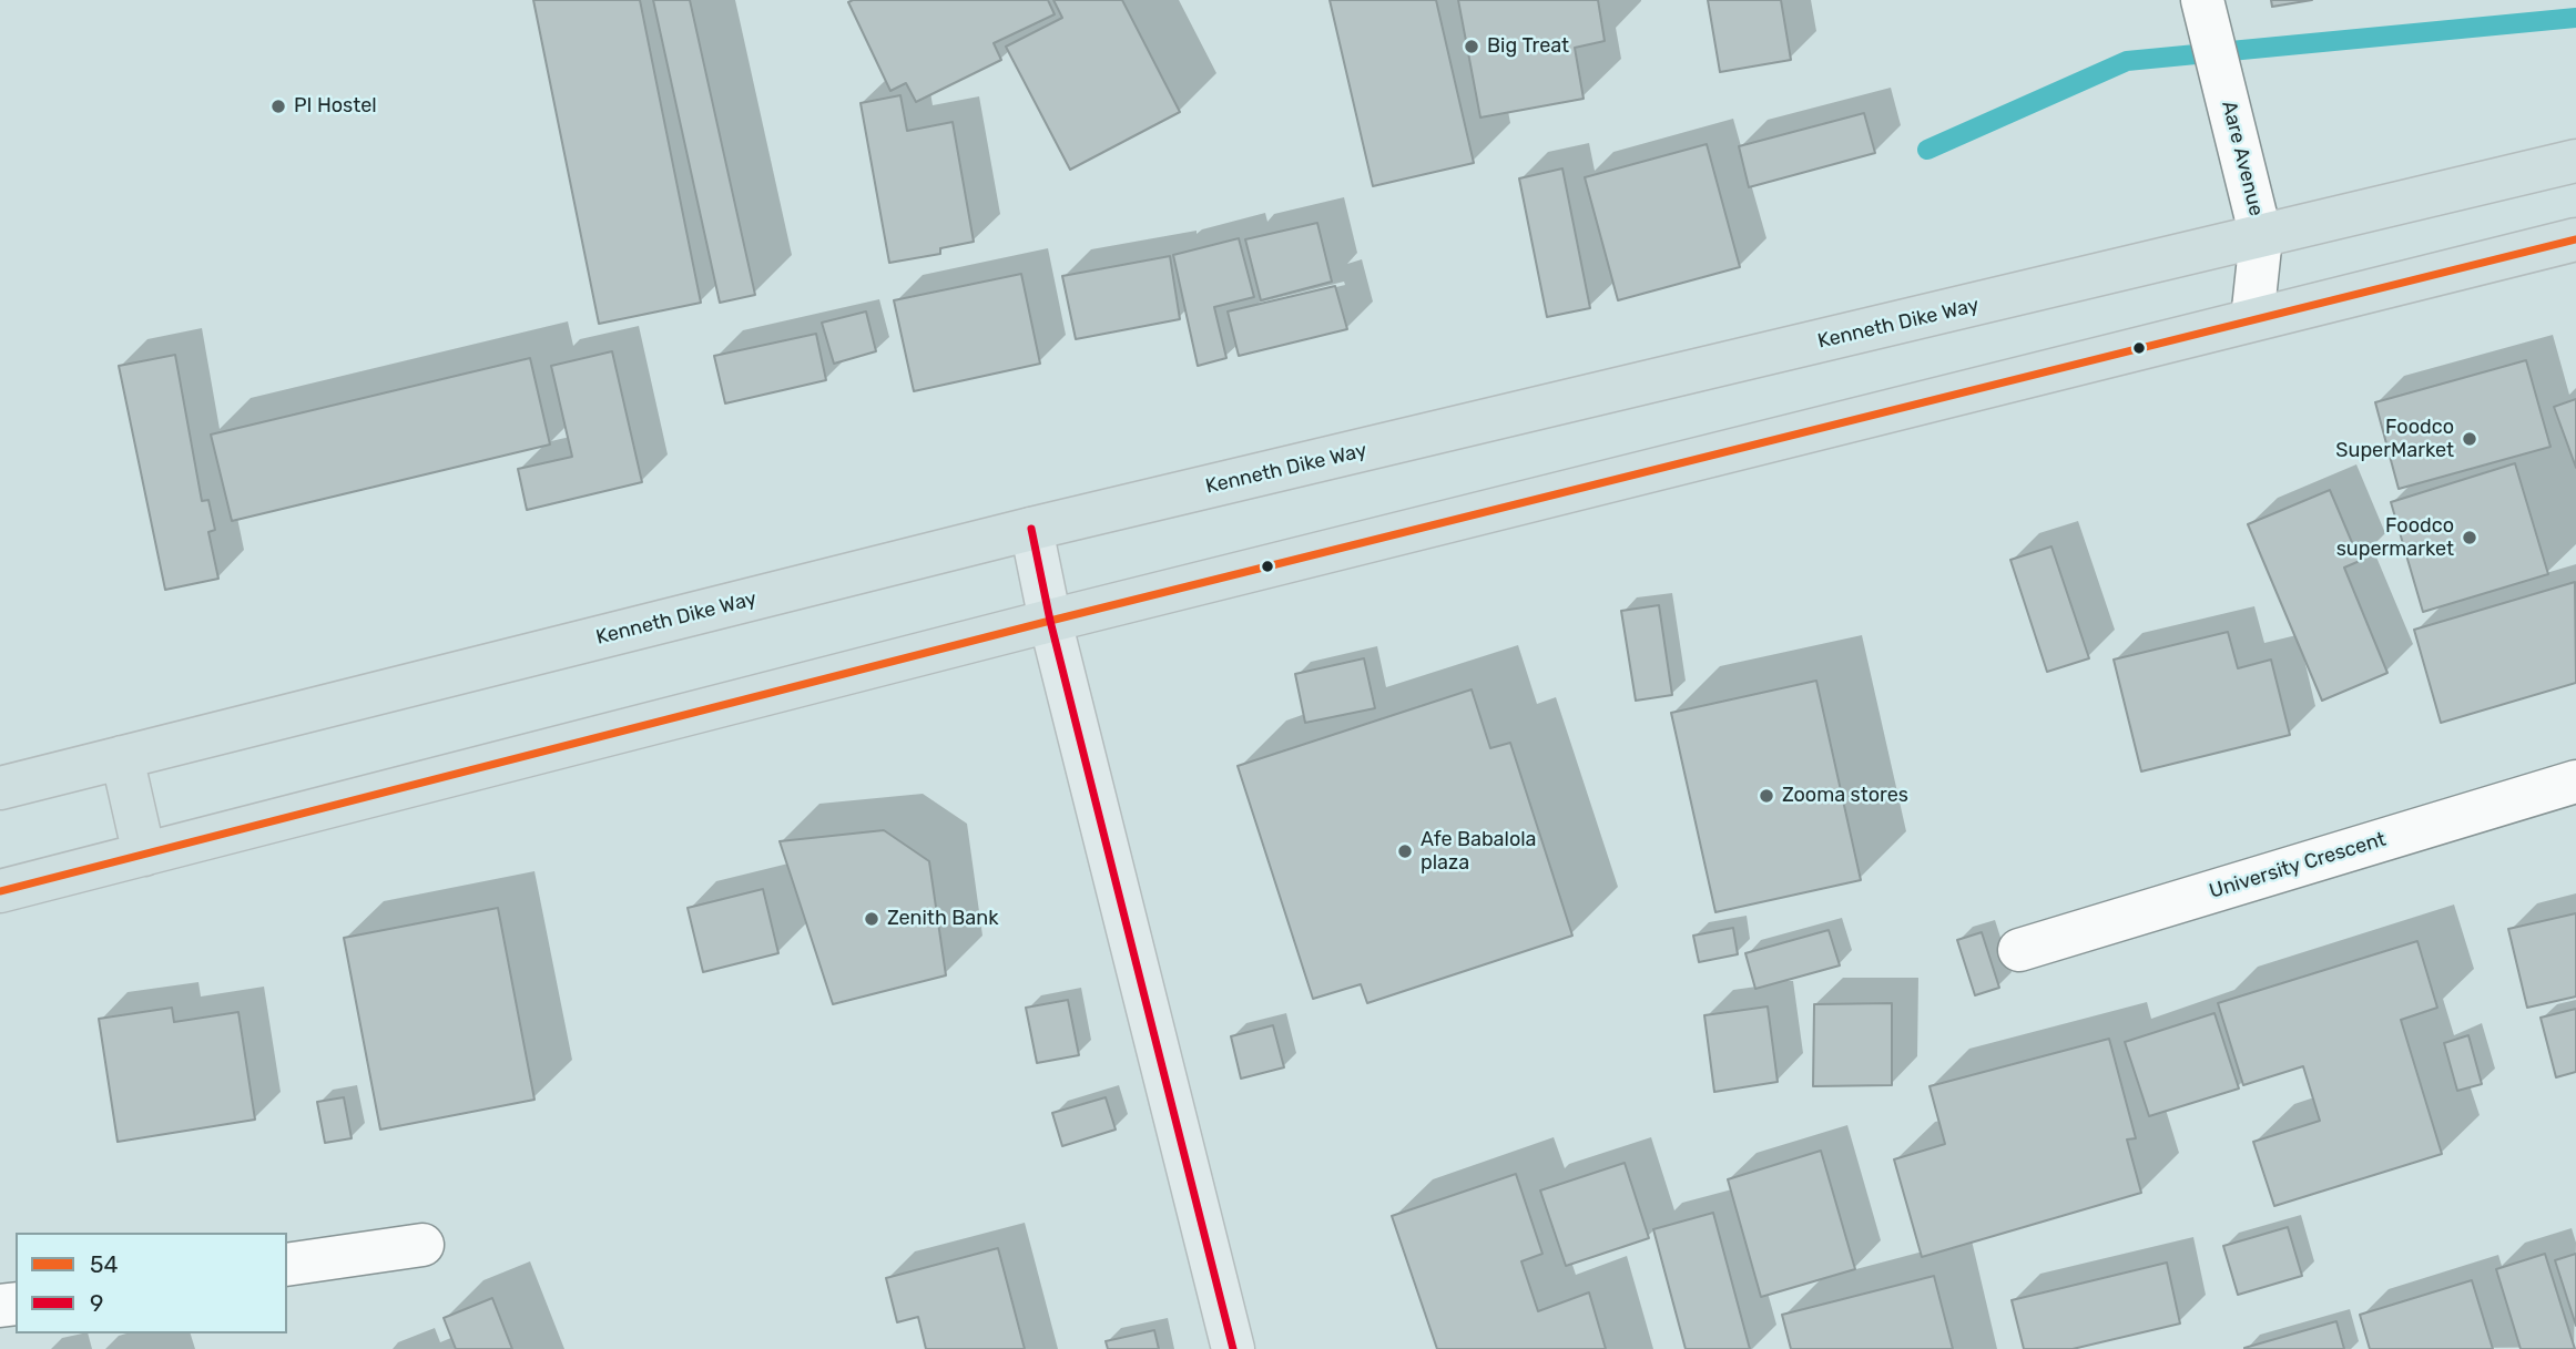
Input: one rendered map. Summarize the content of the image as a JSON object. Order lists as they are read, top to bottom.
{
  "streets": {
    "highway": ["Kenneth Dike Way"],
    "street": ["Aare Avenue", "University Crescent"]
  },
  "crossings": [
    ["Aare Avenue", "Kenneth Dike Way"]
  ],
  "places": [
    "Big Treat",
    "PI Hostel",
    "Foodco SuperMarket",
    "Foodco supermarket",
    "Zooma stores",
    "Afe Babalola plaza",
    "Zenith Bank"
  ],
  "lines": ["transit line 54", "transit line 9"],
  "legend": ["54", "9"]
}
